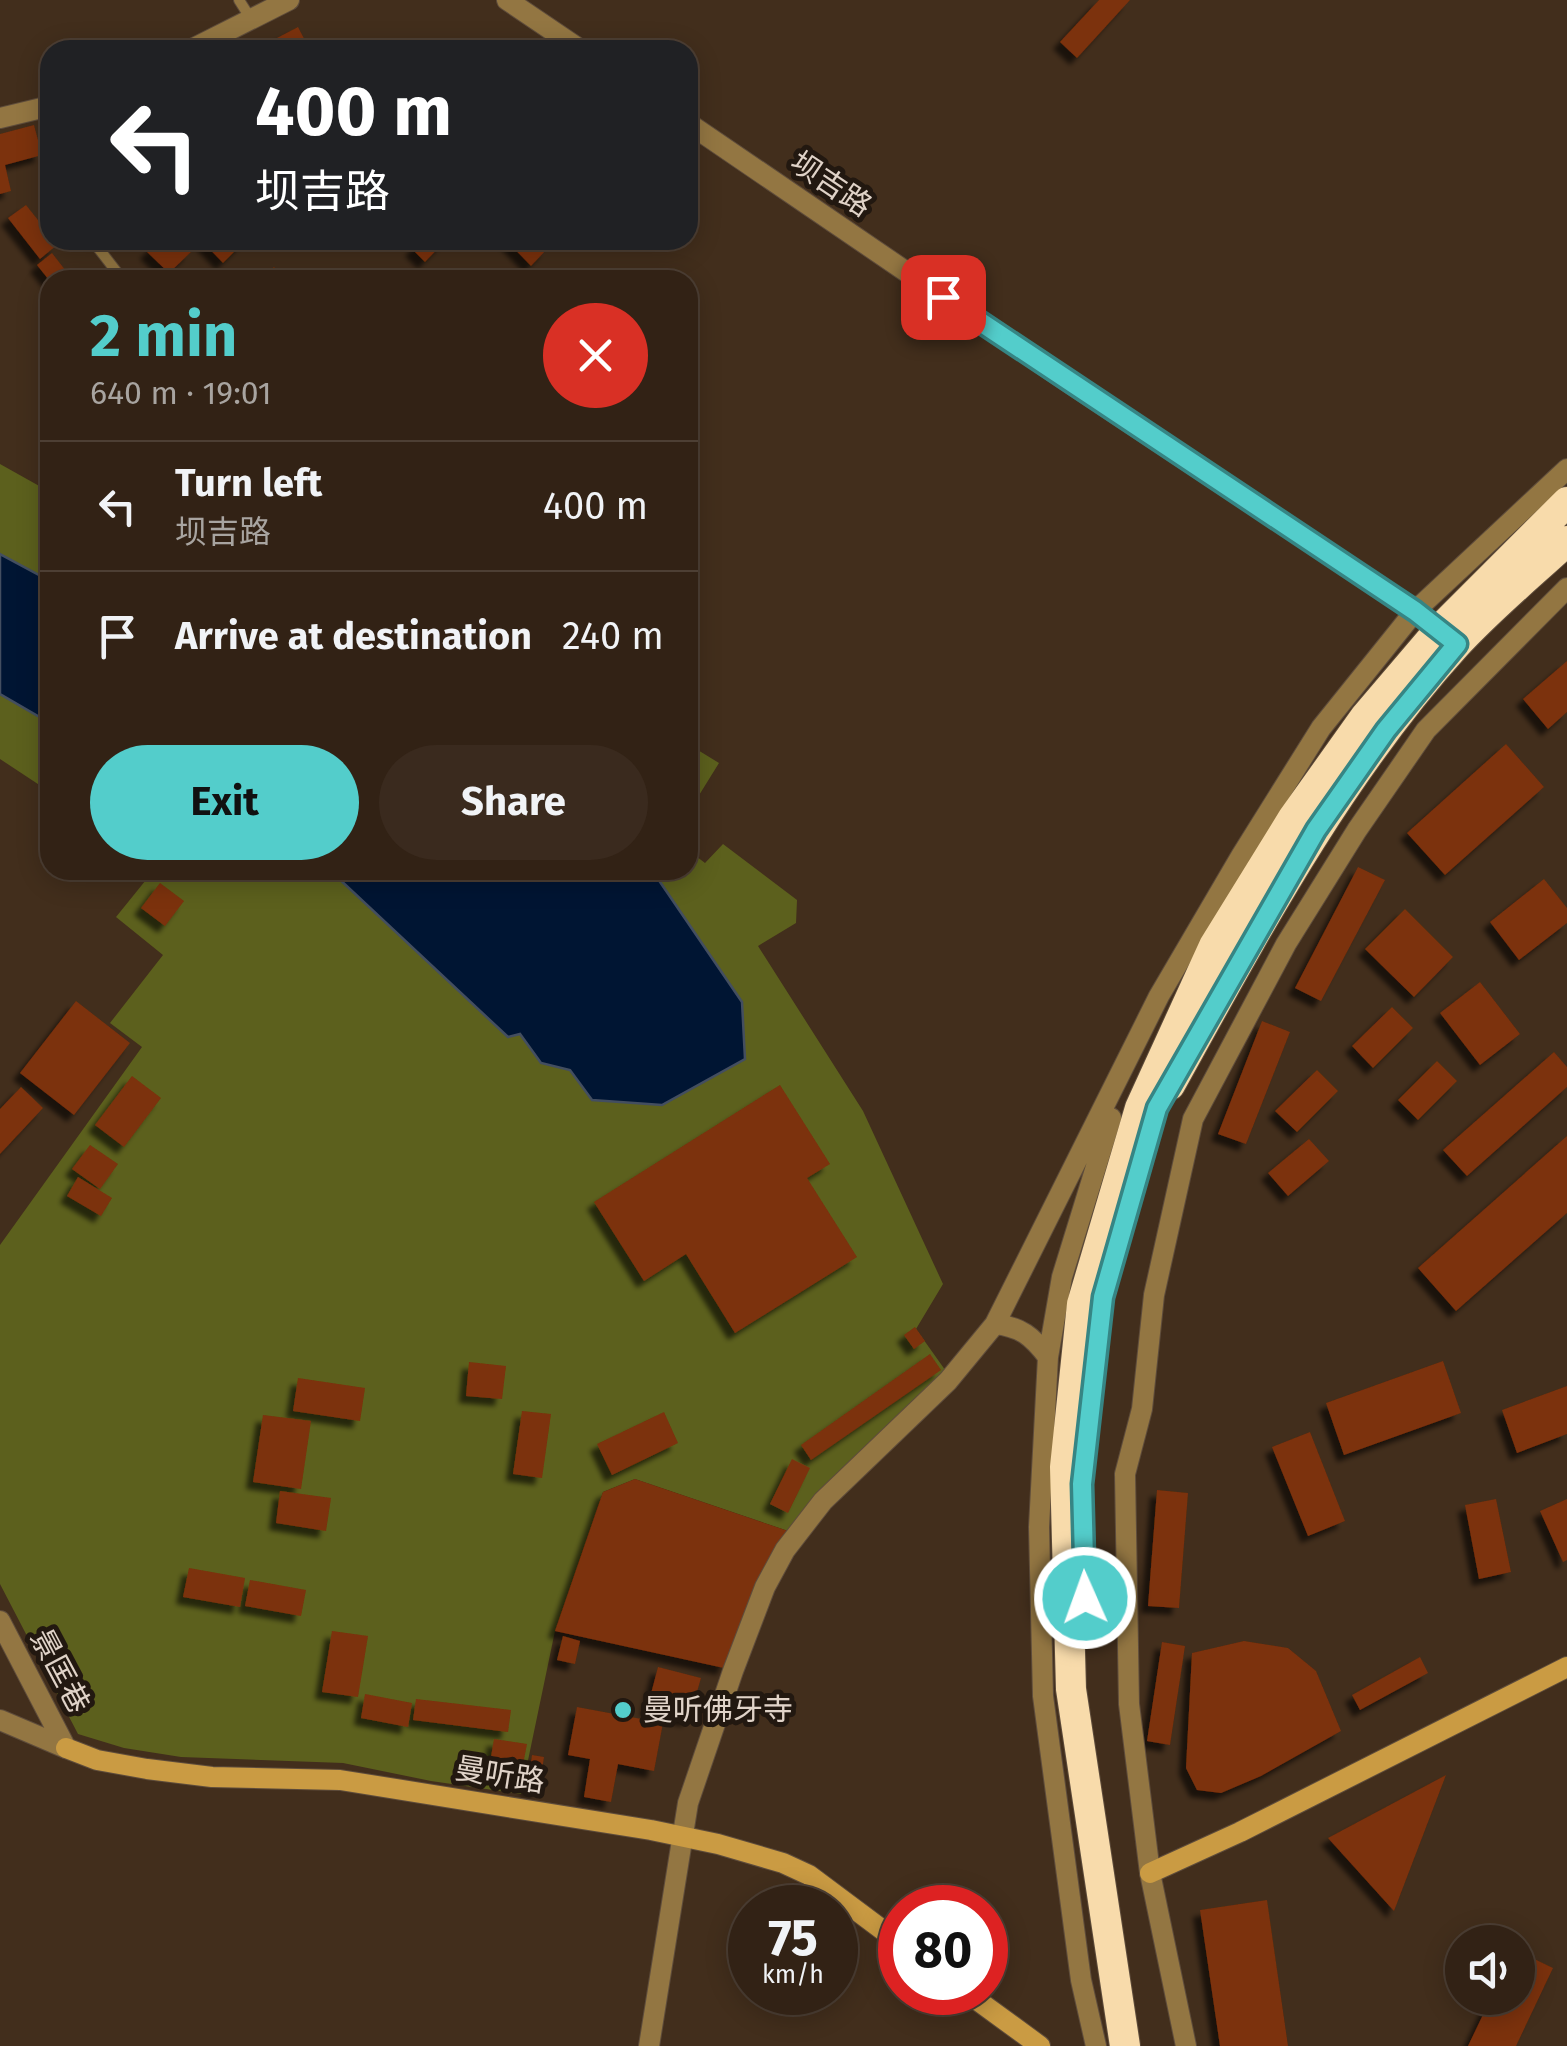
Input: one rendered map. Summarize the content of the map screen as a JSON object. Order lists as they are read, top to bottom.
{
  "streets": {
    "street": ["坝吉路", "景匡巷", "曼听路"]
  },
  "crossings": [
    ["景匡巷", "曼听路"]
  ],
  "places": ["曼听佛牙寺"],
  "page": {
    "turn": ["400 m", "坝吉路"],
    "heading": ["2 min", "640 m · 19:01"],
    "list": [
      {
        "name": "Turn left",
        "note": "坝吉路",
        "value": "400 m"
      },
      {
        "name": "Arrive at destination",
        "value": "240 m"
      }
    ],
    "buttons": ["Exit", "Share"],
    "speed": "75 km/h",
    "limit": "80"
  }
}
